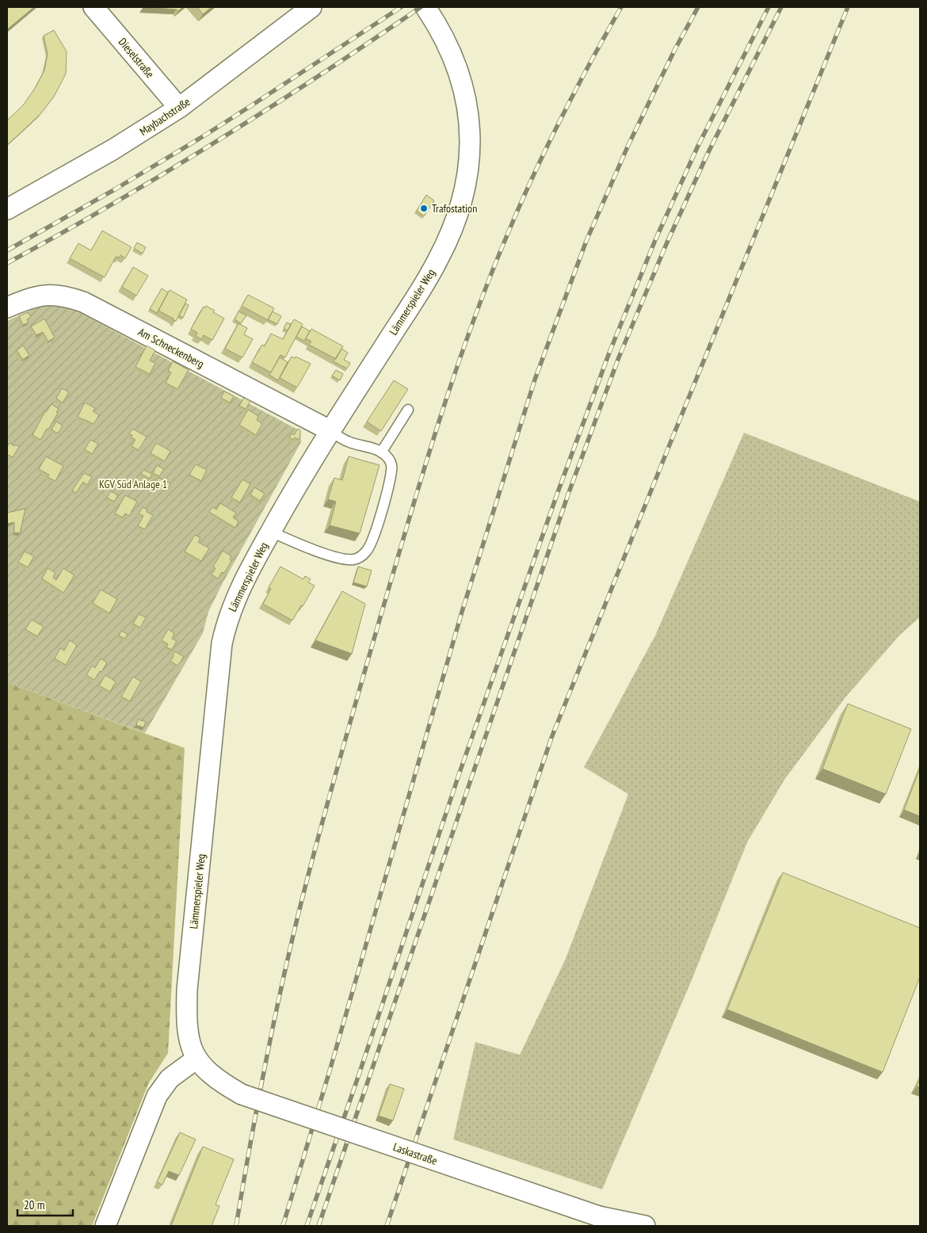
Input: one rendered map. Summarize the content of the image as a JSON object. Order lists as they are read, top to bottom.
{
  "streets": {
    "street": [
      "Dieselstraße",
      "Maybachstraße",
      "Lämmerspieler Weg",
      "Am Schneckenberg",
      "Laskastraße"
    ]
  },
  "crossings": [
    ["Dieselstraße", "Maybachstraße"],
    ["Lämmerspieler Weg", "Am Schneckenberg"],
    ["Lämmerspieler Weg", "Laskastraße"]
  ],
  "parks": ["KGV Süd Anlage 1"],
  "places": ["Trafostation"],
  "scale_bar": "20 m"
}
